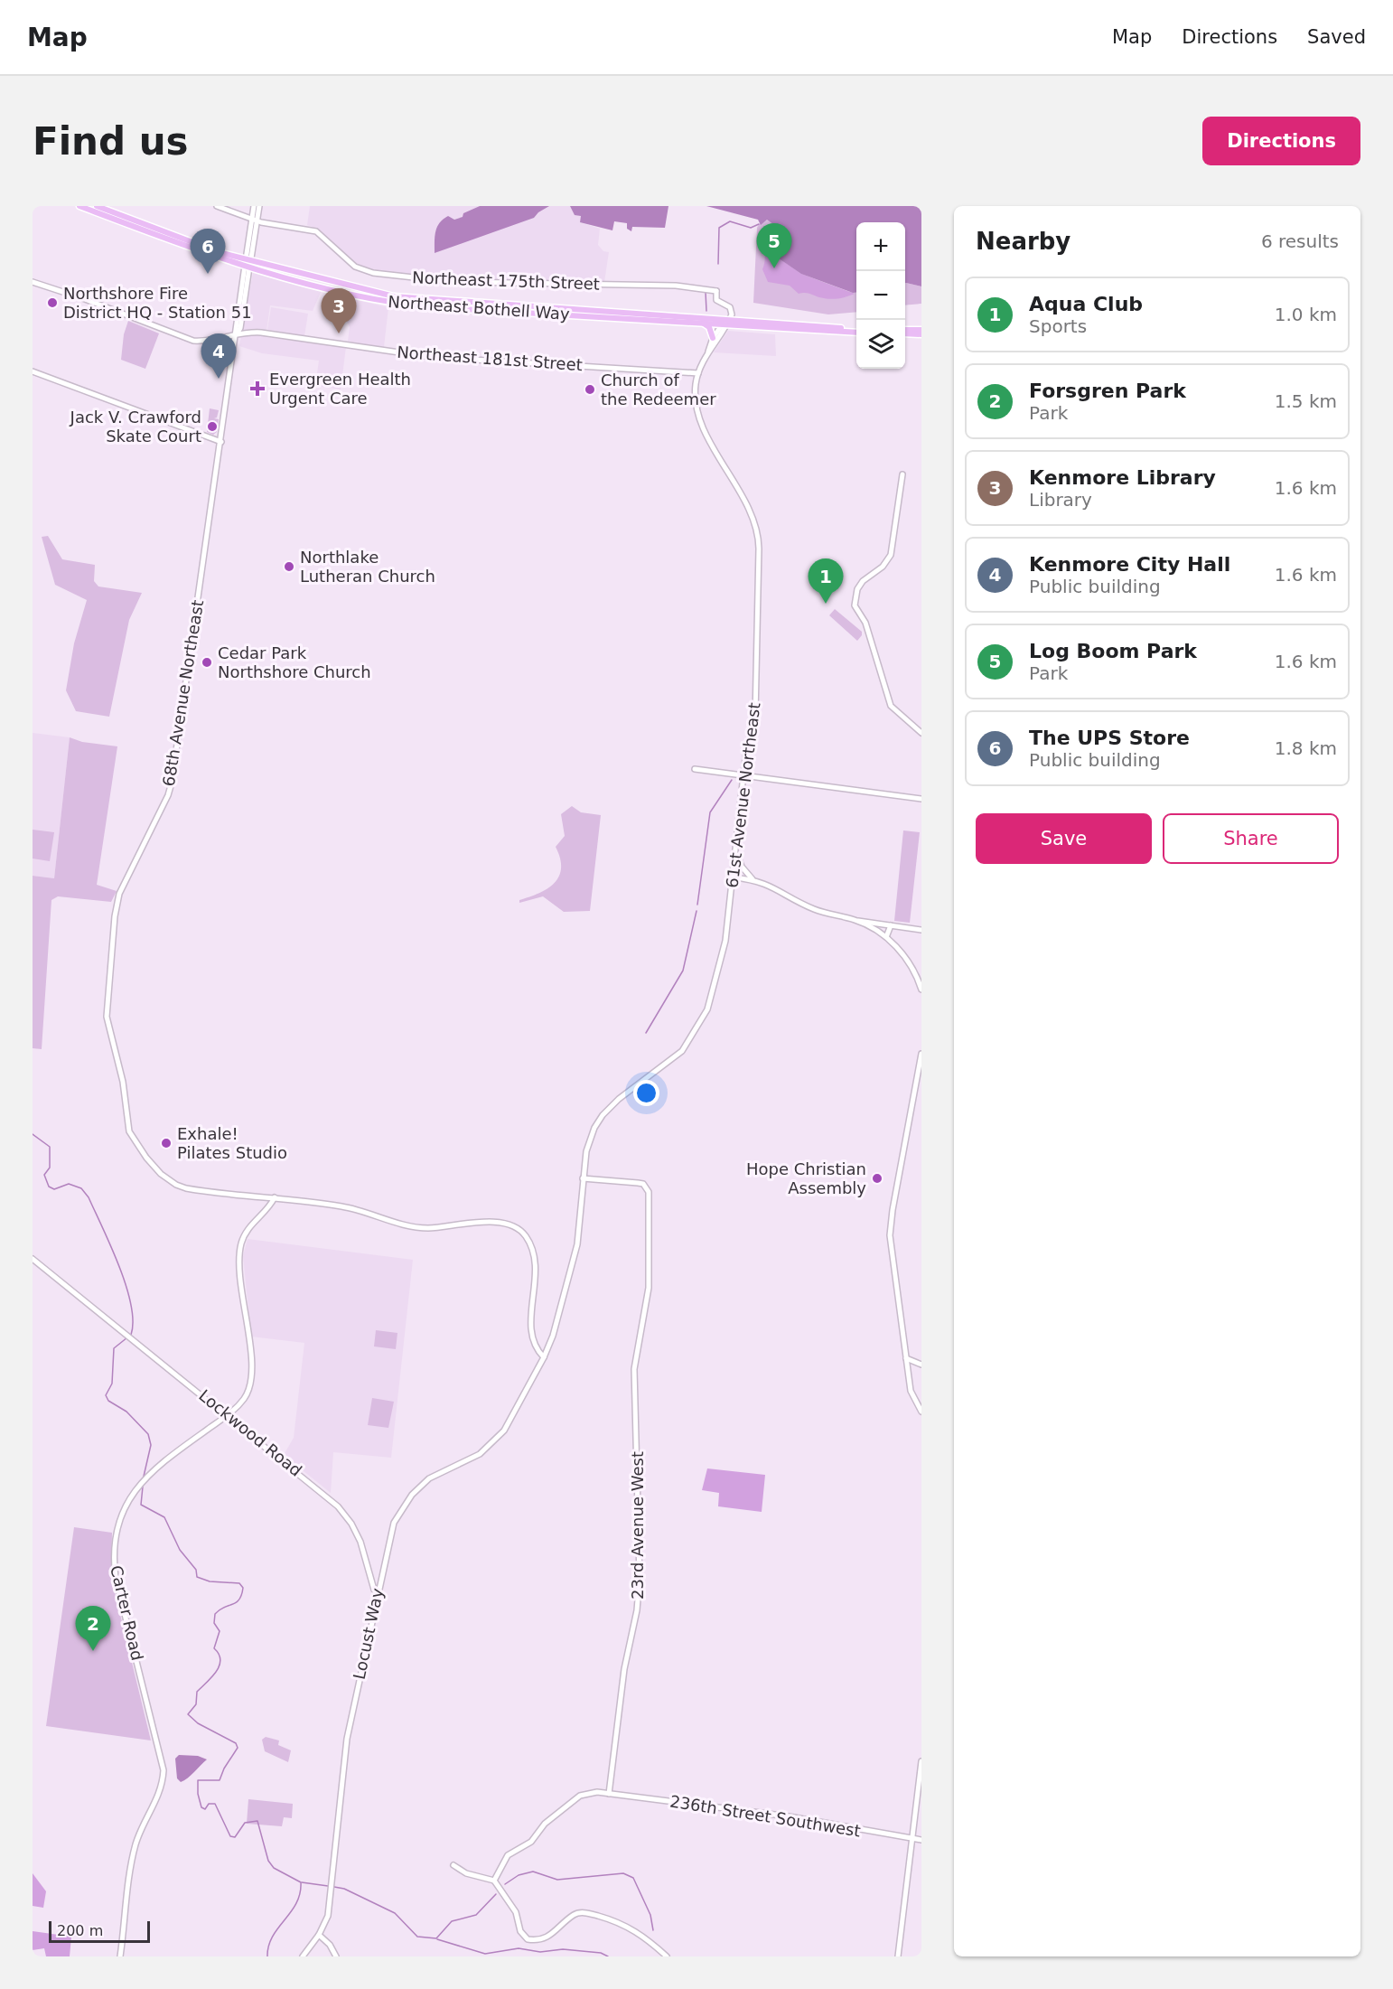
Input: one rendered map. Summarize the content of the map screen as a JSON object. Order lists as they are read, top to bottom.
{
  "streets": {
    "main road": ["Northeast Bothell Way"],
    "street": [
      "Northeast 175th Street",
      "Northeast 181st Street",
      "68th Avenue Northeast",
      "61st Avenue Northeast",
      "Lockwood Road",
      "23rd Avenue West",
      "Carter Road",
      "Locust Way",
      "236th Street Southwest"
    ]
  },
  "crossings": [
    ["Northeast 175th Street", "Northeast Bothell Way"],
    ["Northeast 175th Street", "68th Avenue Northeast"],
    ["Northeast 175th Street", "61st Avenue Northeast"],
    ["Northeast Bothell Way", "68th Avenue Northeast"],
    ["Northeast Bothell Way", "61st Avenue Northeast"],
    ["Northeast 181st Street", "68th Avenue Northeast"],
    ["Northeast 181st Street", "61st Avenue Northeast"],
    ["68th Avenue Northeast", "Carter Road"],
    ["68th Avenue Northeast", "Locust Way"],
    ["61st Avenue Northeast", "Locust Way"],
    ["Lockwood Road", "Carter Road"],
    ["Lockwood Road", "Locust Way"],
    ["23rd Avenue West", "Locust Way"],
    ["23rd Avenue West", "236th Street Southwest"]
  ],
  "places": {
    "other": [
      "Northshore Fire District HQ - Station 51",
      "Church of the Redeemer",
      "Jack V. Crawford Skate Court",
      "Northlake Lutheran Church",
      "Cedar Park Northshore Church",
      "Exhale! Pilates Studio",
      "Hope Christian Assembly"
    ],
    "health": ["Evergreen Health Urgent Care"]
  },
  "scale_bar": "200 m",
  "page": {
    "header": "Map",
    "nav": ["Map", "Directions", "Saved"],
    "buttons": [
      "Directions",
      ["Save", "Share"]
    ],
    "title": "Find us",
    "heading": ["Nearby", "6 results"],
    "map_buttons": ["+", "−"],
    "pins": [
      "5",
      "6",
      "3",
      "4",
      "1",
      "2"
    ],
    "list": [
      {
        "mark": "1",
        "name": "Aqua Club",
        "note": "Sports",
        "value": "1.0 km"
      },
      {
        "mark": "2",
        "name": "Forsgren Park",
        "note": "Park",
        "value": "1.5 km"
      },
      {
        "mark": "3",
        "name": "Kenmore Library",
        "note": "Library",
        "value": "1.6 km"
      },
      {
        "mark": "4",
        "name": "Kenmore City Hall",
        "note": "Public building",
        "value": "1.6 km"
      },
      {
        "mark": "5",
        "name": "Log Boom Park",
        "note": "Park",
        "value": "1.6 km"
      },
      {
        "mark": "6",
        "name": "The UPS Store",
        "note": "Public building",
        "value": "1.8 km"
      }
    ],
    "scale": "200 m"
  }
}
